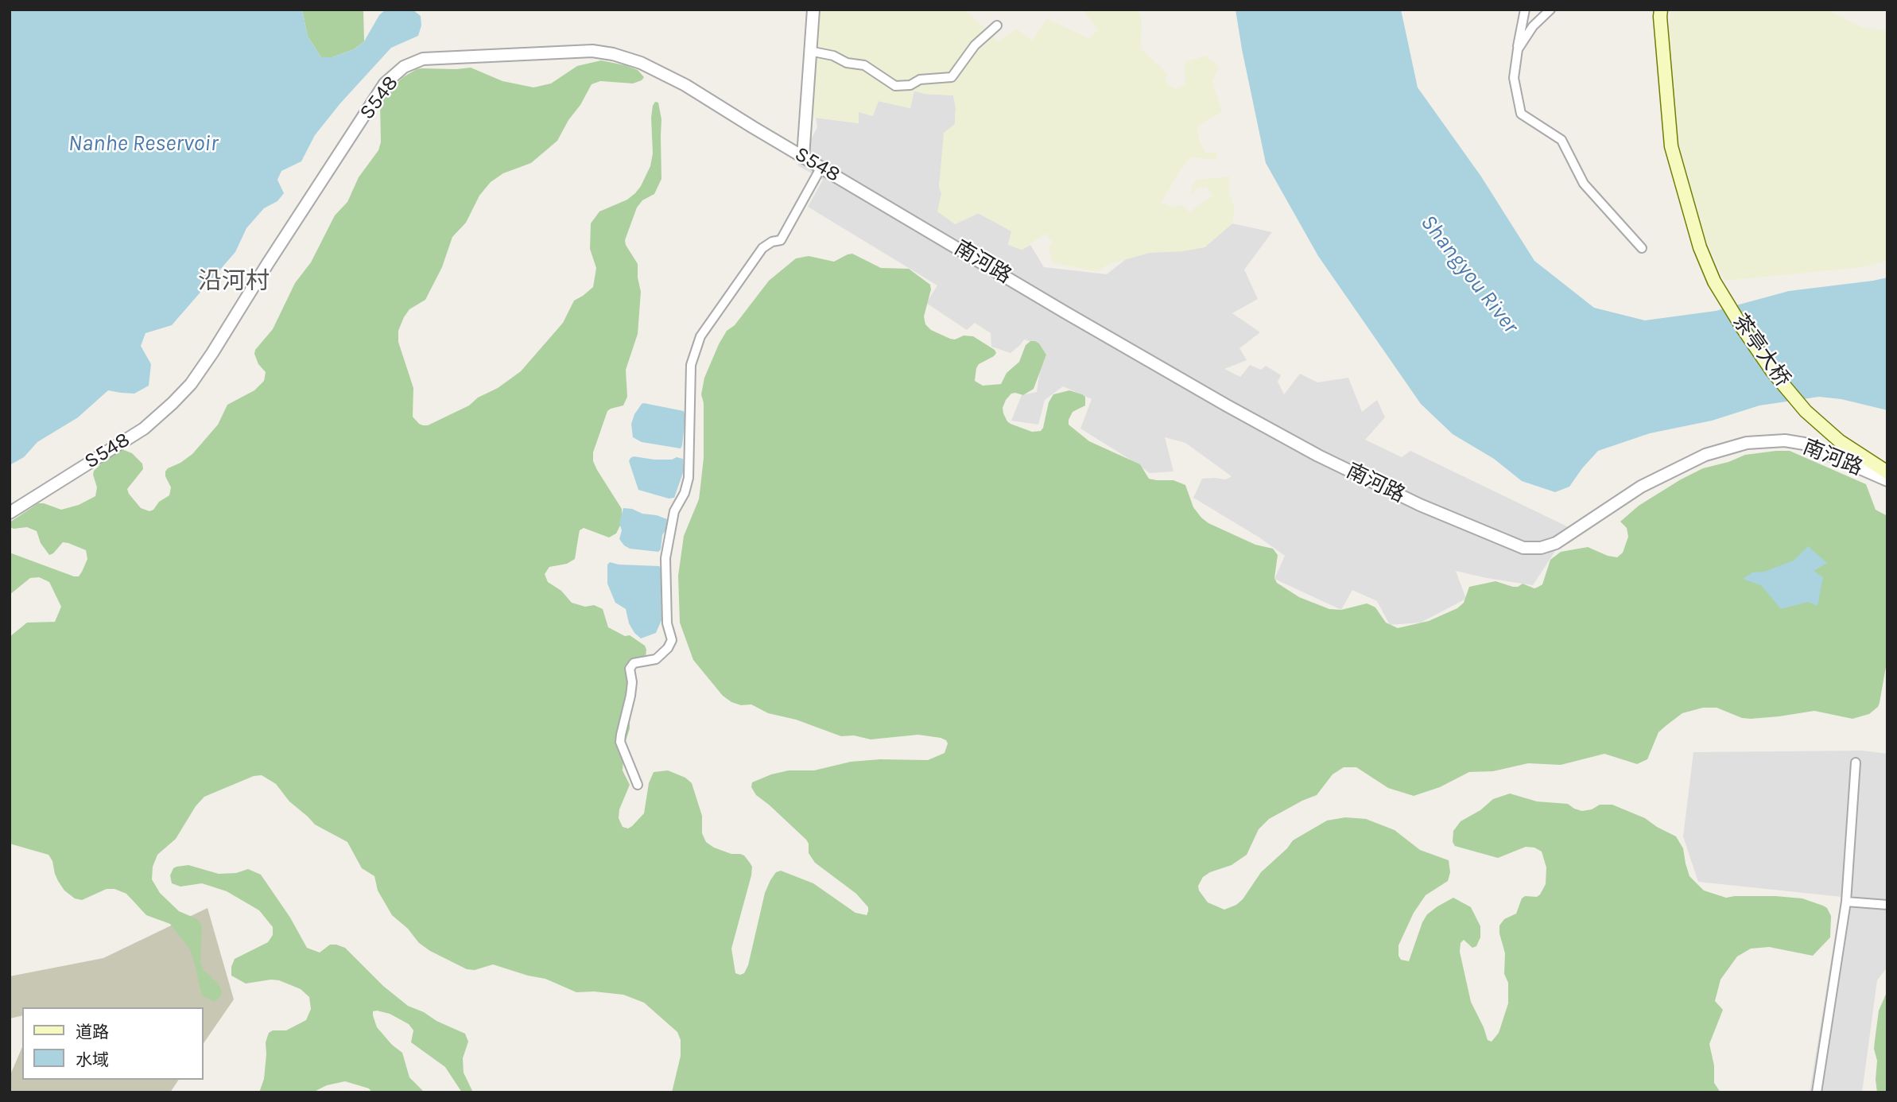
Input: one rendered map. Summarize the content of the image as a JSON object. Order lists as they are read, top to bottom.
{
  "streets": {
    "main road": ["茶亭大桥"],
    "street": ["S548", "南河路"]
  },
  "crossings": [
    ["S548", "南河路"]
  ],
  "districts": ["沿河村"],
  "water": ["Nanhe Reservoir", "Shangyou River"],
  "legend": ["道路", "水域"]
}
